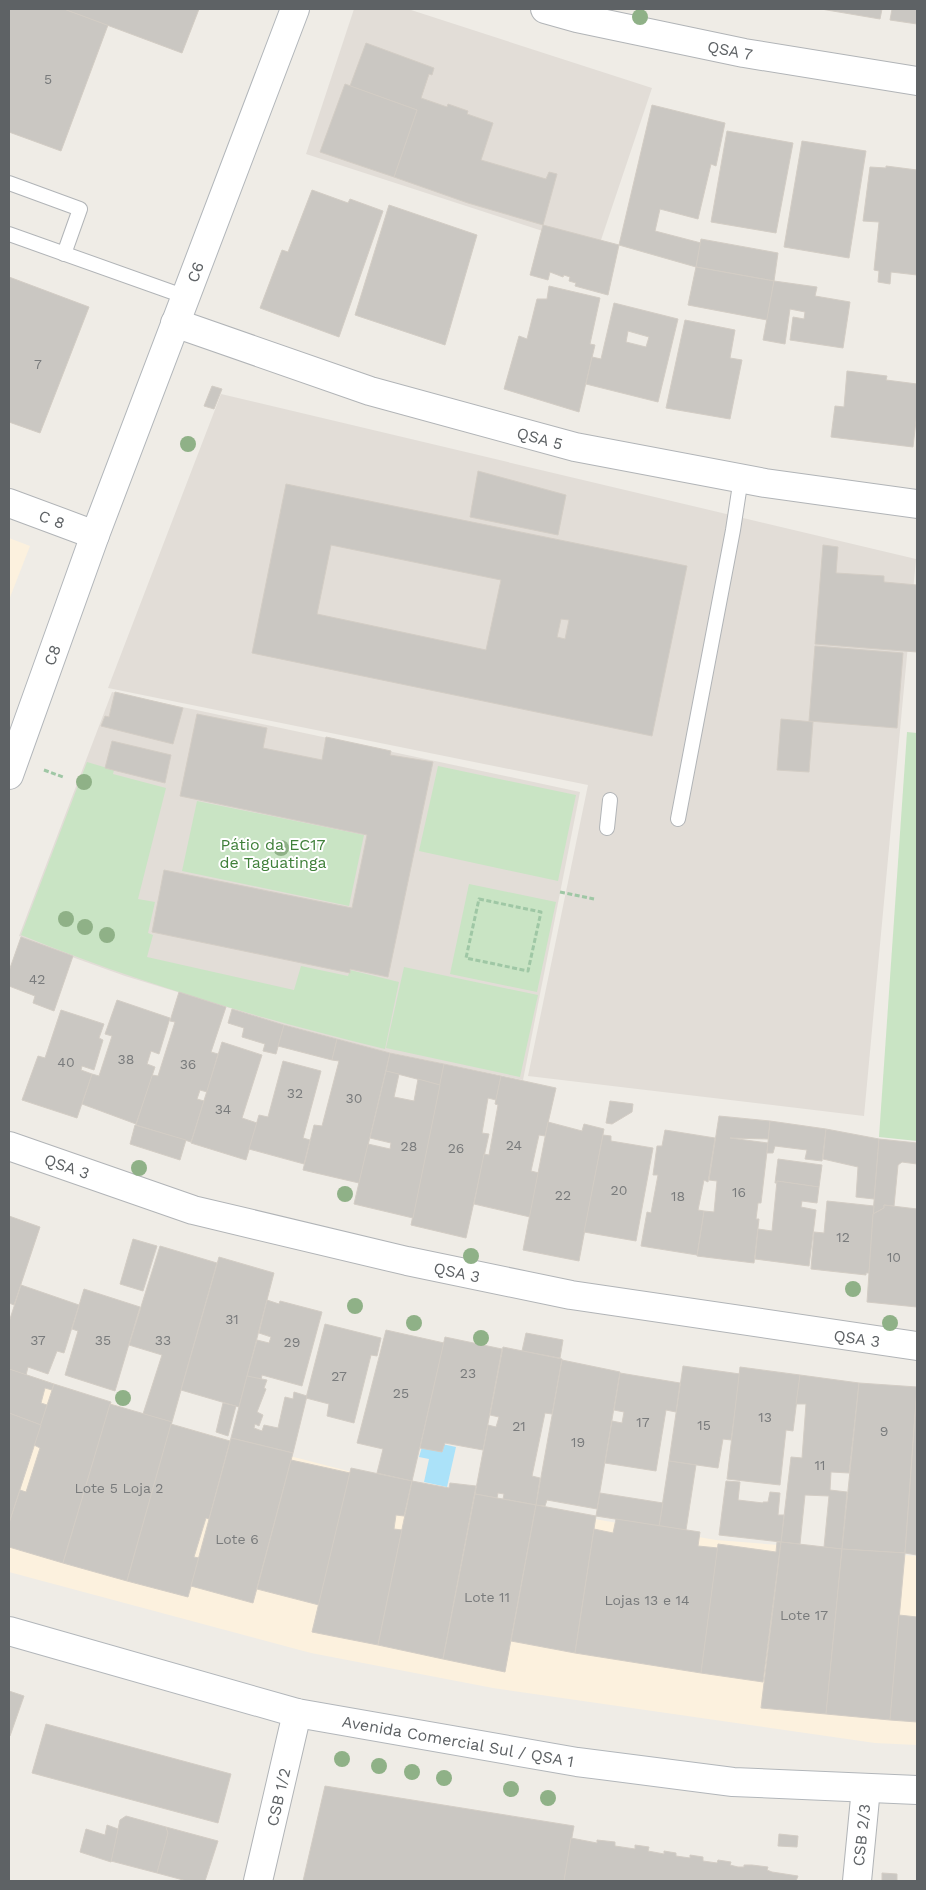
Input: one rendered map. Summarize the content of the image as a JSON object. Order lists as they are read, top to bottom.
{
  "streets": {
    "street": [
      "QSA 7",
      "C6",
      "QSA 5",
      "C 8",
      "C8",
      "QSA 3",
      "Avenida Comercial Sul / QSA 1",
      "CSB 1/2",
      "CSB 2/3"
    ]
  },
  "crossings": [
    ["C6", "QSA 5"],
    ["C6", "C 8"],
    ["C6", "C8"],
    ["C 8", "C8"],
    ["Avenida Comercial Sul / QSA 1", "CSB 1/2"],
    ["Avenida Comercial Sul / QSA 1", "CSB 2/3"]
  ],
  "parks": ["Pátio da EC17 de Taguatinga"],
  "house_numbers": [
    "5",
    "7",
    "42",
    "38",
    "40",
    "36",
    "32",
    "30",
    "34",
    "24",
    "28",
    "26",
    "20",
    "16",
    "22",
    "18",
    "12",
    "10",
    "31",
    "37",
    "35",
    "33",
    "29",
    "23",
    "27",
    "25",
    "13",
    "17",
    "15",
    "21",
    "9",
    "19",
    "11",
    "Lote 5 Loja 2",
    "Lote 6",
    "Lote 11",
    "Lojas 13 e 14",
    "Lote 17"
  ]
}
